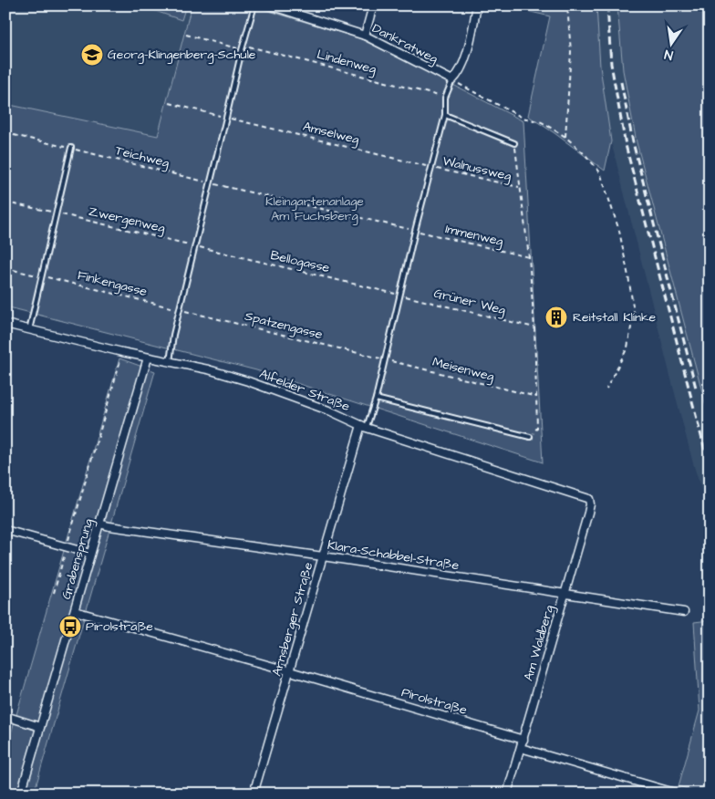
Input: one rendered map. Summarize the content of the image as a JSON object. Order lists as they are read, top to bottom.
{
  "streets": {
    "street": [
      "Dankratweg",
      "Alfelder Straße",
      "Klara-Schabbel-Straße",
      "Grabensprung",
      "Arnsberger Straße",
      "Am Waldberg",
      "Pirolstraße"
    ],
    "path": [
      "Lindenweg",
      "Amselweg",
      "Teichweg",
      "Walnussweg",
      "Zwergenweg",
      "Immenweg",
      "Bellogasse",
      "Finkengasse",
      "Grüner Weg",
      "Spatzengasse",
      "Meisenweg"
    ]
  },
  "crossings": [
    ["Amselweg", "Walnussweg"],
    ["Teichweg", "Immenweg"],
    ["Zwergenweg", "Bellogasse"],
    ["Bellogasse", "Grüner Weg"],
    ["Finkengasse", "Spatzengasse"],
    ["Spatzengasse", "Meisenweg"],
    ["Alfelder Straße", "Grabensprung"],
    ["Alfelder Straße", "Arnsberger Straße"],
    ["Alfelder Straße", "Am Waldberg"],
    ["Klara-Schabbel-Straße", "Grabensprung"],
    ["Klara-Schabbel-Straße", "Arnsberger Straße"],
    ["Klara-Schabbel-Straße", "Am Waldberg"],
    ["Grabensprung", "Pirolstraße"],
    ["Arnsberger Straße", "Pirolstraße"],
    ["Am Waldberg", "Pirolstraße"]
  ],
  "parks": ["Kleingartenanlage Am Fuchsberg"],
  "places": {
    "school or university": ["Georg-Klingenberg-Schule"],
    "building": ["Reitstall Klinke"],
    "bus stop": ["Pirolstraße"]
  },
  "north": "bottom"
}
